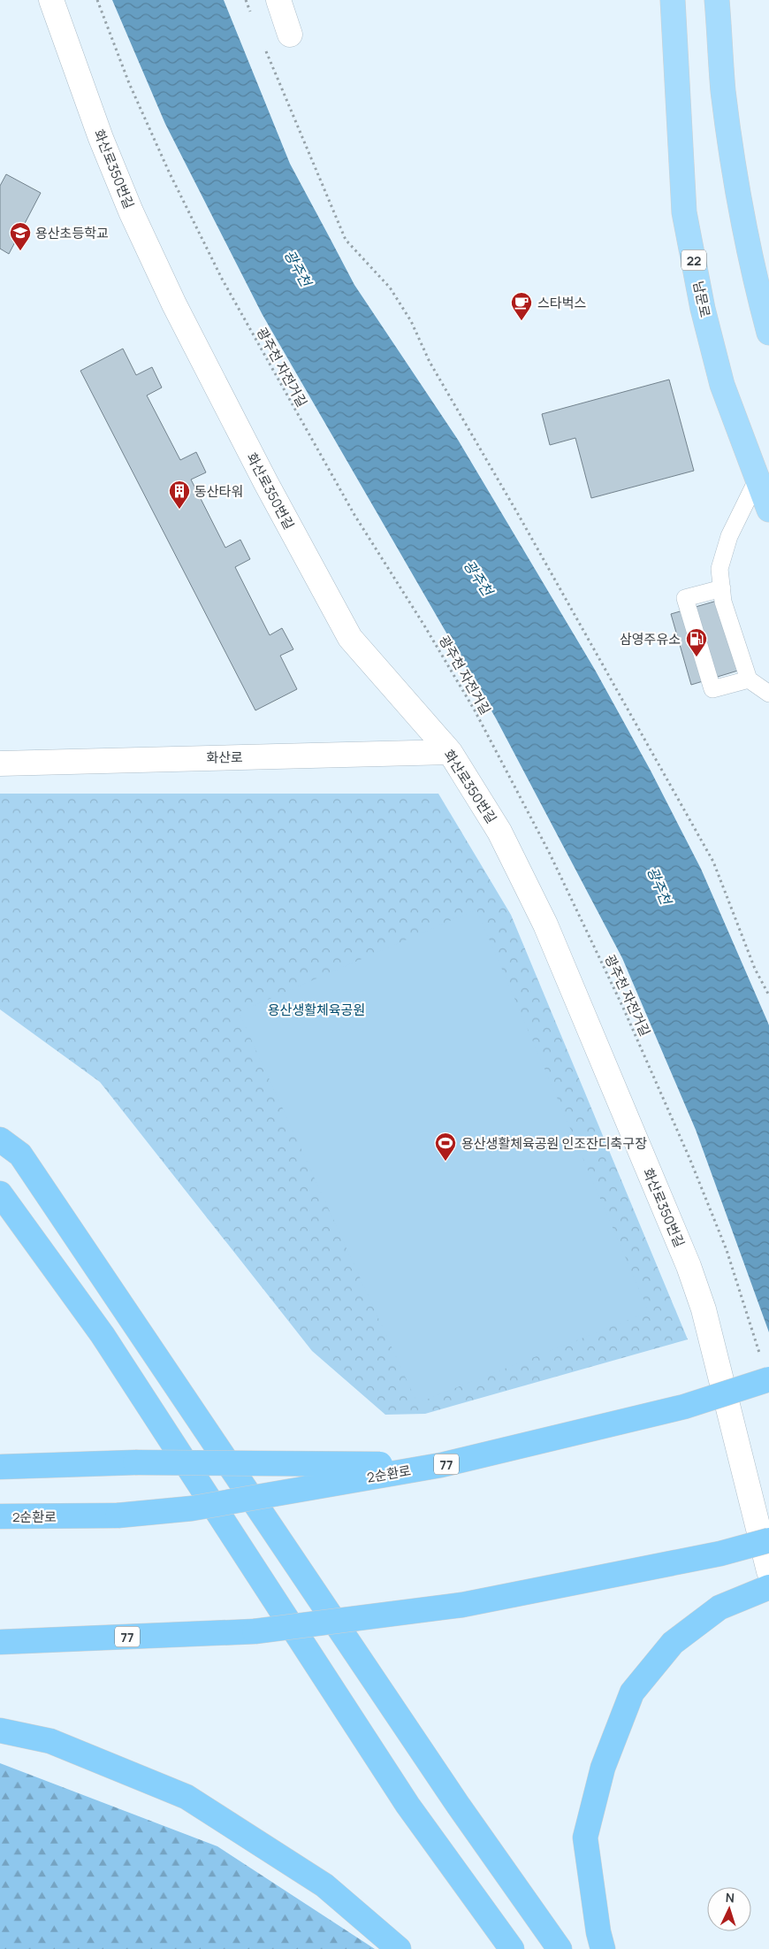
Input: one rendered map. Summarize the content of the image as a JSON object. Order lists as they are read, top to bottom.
{
  "streets": {
    "highway": ["77", "2순환로"],
    "main road": ["22", "남문로"],
    "street": ["화산로350번길", "화산로"],
    "path": ["광주천 자전거길"]
  },
  "crossings": [
    ["화산로350번길", "화산로"],
    ["광주천 자전거길", "2순환로"]
  ],
  "water": ["광주천"],
  "parks": ["용산생활체육공원"],
  "places": {
    "school or university": ["용산초등학교"],
    "cafe": ["스타벅스"],
    "building": ["동산타워"],
    "fuel station": ["삼영주유소"],
    "sports": ["용산생활체육공원 인조잔디축구장"]
  },
  "north": "top"
}
